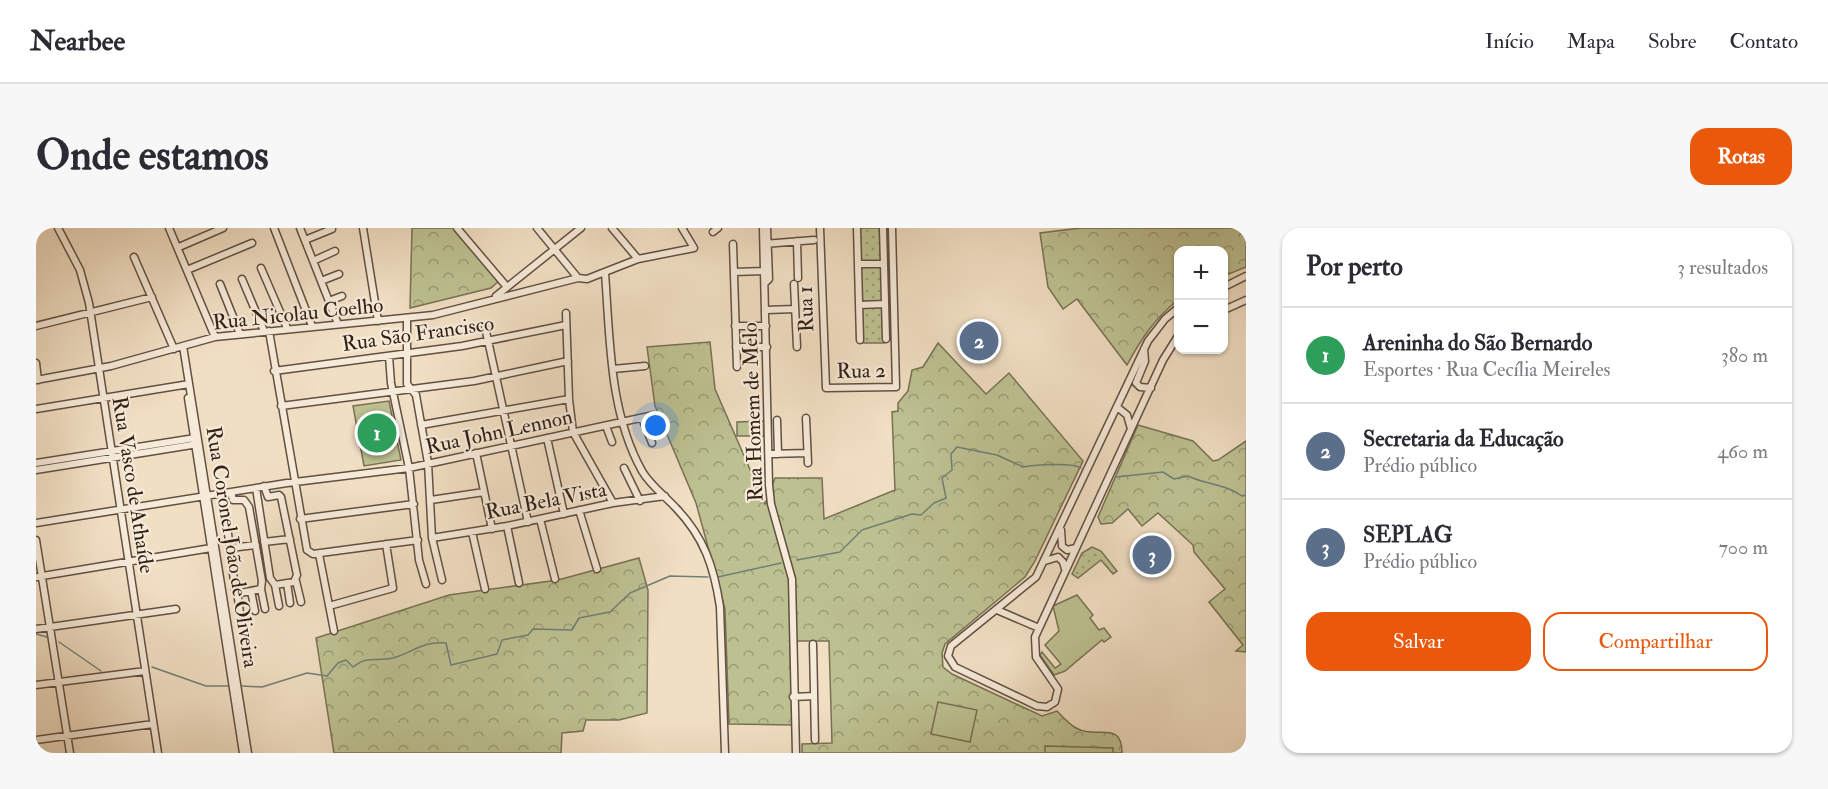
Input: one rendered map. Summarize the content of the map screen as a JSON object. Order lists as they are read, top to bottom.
{
  "streets": {
    "street": [
      "Rua 1",
      "Rua Nicolau Coelho",
      "Rua São Francisco",
      "Rua 2",
      "Rua Homem de Melo",
      "Rua John Lennon",
      "Rua Vasco de Athaíde",
      "Rua Bela Vista",
      "Rua Coronel João de Oliveira"
    ]
  },
  "crossings": [
    ["Rua 1", "Rua 2"],
    ["Rua Nicolau Coelho", "Rua Vasco de Athaíde"],
    ["Rua Nicolau Coelho", "Rua Coronel João de Oliveira"],
    ["Rua John Lennon", "Rua Vasco de Athaíde"],
    ["Rua John Lennon", "Rua Coronel João de Oliveira"]
  ],
  "page": {
    "header": "Nearbee",
    "nav": [
      "Início",
      "Mapa",
      "Sobre",
      "Contato"
    ],
    "buttons": [
      "Rotas",
      ["Salvar", "Compartilhar"]
    ],
    "title": "Onde estamos",
    "heading": ["Por perto", "3 resultados"],
    "map_buttons": ["+", "−"],
    "list": [
      {
        "mark": "1",
        "name": "Areninha do São Bernardo",
        "note": "Esportes · Rua Cecília Meireles",
        "value": "380 m"
      },
      {
        "mark": "2",
        "name": "Secretaria da Educação",
        "note": "Prédio público",
        "value": "460 m"
      },
      {
        "mark": "3",
        "name": "SEPLAG",
        "note": "Prédio público",
        "value": "700 m"
      }
    ],
    "pins": ["2", "1", "3"]
  }
}
